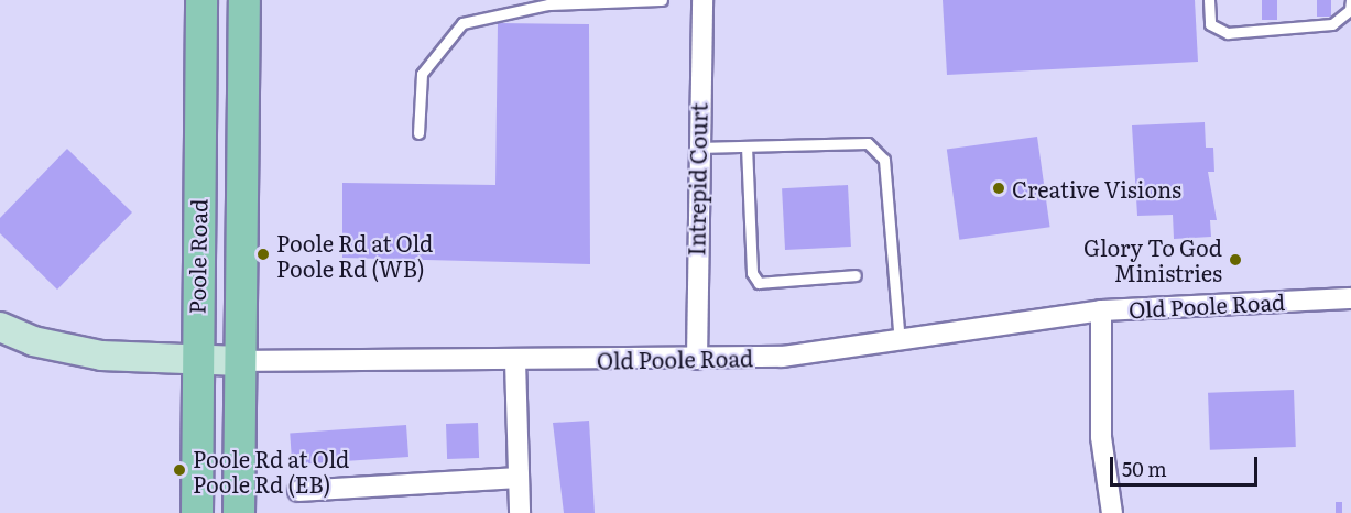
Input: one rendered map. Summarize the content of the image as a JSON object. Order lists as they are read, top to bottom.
{
  "streets": {
    "main road": ["Poole Road"],
    "street": ["Intrepid Court", "Old Poole Road"]
  },
  "crossings": [
    ["Intrepid Court", "Old Poole Road"],
    ["Poole Road", "Old Poole Road"]
  ],
  "places": [
    "Creative Visions",
    "Poole Rd at Old Poole Rd (WB)",
    "Glory To God Ministries",
    "Poole Rd at Old Poole Rd (EB)"
  ],
  "scale_bar": "50 m"
}
